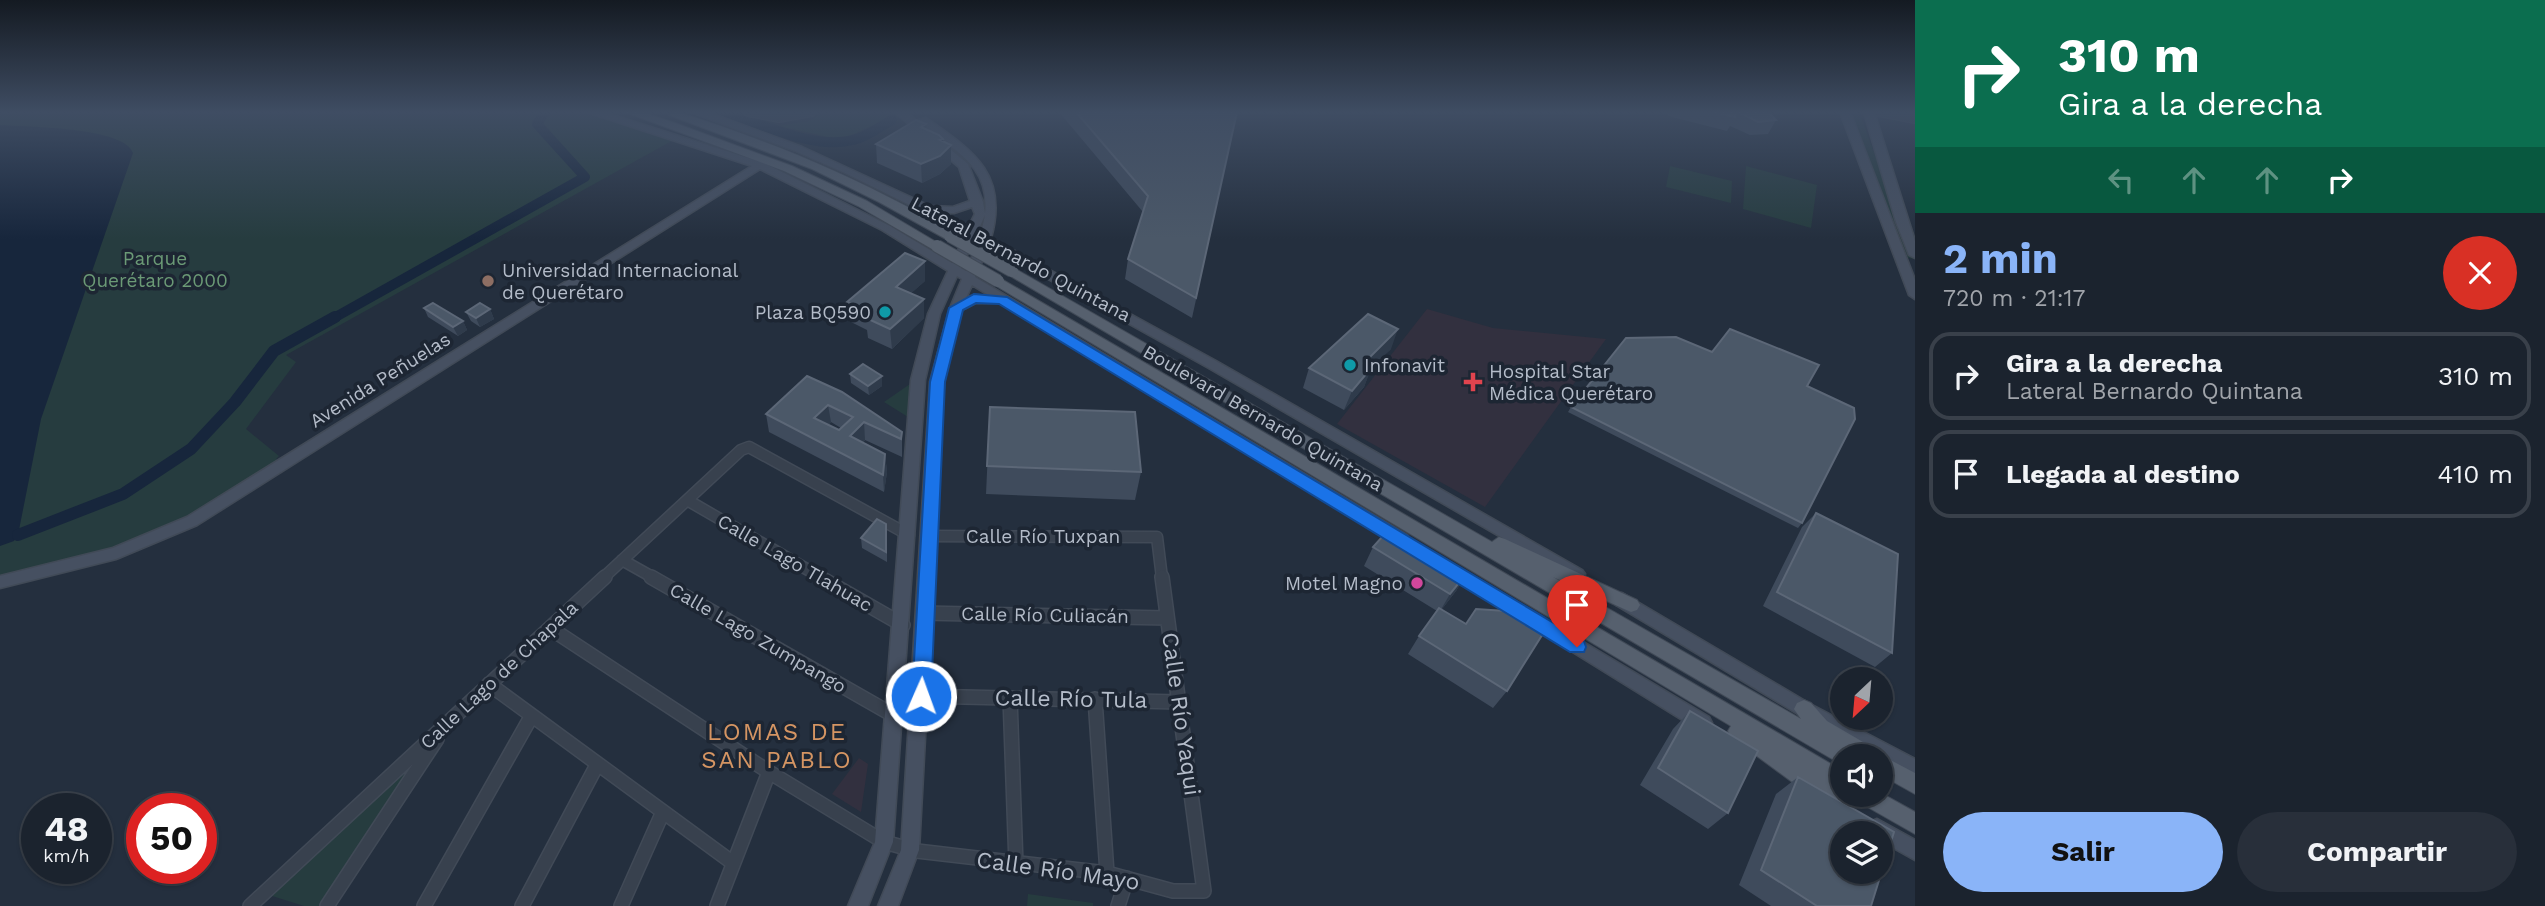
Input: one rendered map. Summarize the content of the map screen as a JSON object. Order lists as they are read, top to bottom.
{
  "streets": {
    "main road": ["Boulevard Bernardo Quintana"],
    "street": [
      "Lateral Bernardo Quintana",
      "Avenida Peñuelas",
      "Calle Río Tuxpan",
      "Calle Lago Tlahuac",
      "Calle Río Culiacán",
      "Calle Lago Zumpango",
      "Calle Lago de Chapala",
      "Calle Río Tula",
      "Calle Río Yaqui",
      "Calle Río Mayo"
    ]
  },
  "crossings": [
    ["Lateral Bernardo Quintana", "Avenida Peñuelas"],
    ["Lateral Bernardo Quintana", "Boulevard Bernardo Quintana"],
    ["Calle Río Tuxpan", "Calle Río Yaqui"],
    ["Calle Lago Tlahuac", "Calle Lago de Chapala"],
    ["Calle Río Culiacán", "Calle Río Yaqui"],
    ["Calle Lago Zumpango", "Calle Lago de Chapala"],
    ["Calle Lago de Chapala", "Calle Río Mayo"],
    ["Calle Río Tula", "Calle Río Yaqui"],
    ["Calle Río Yaqui", "Calle Río Mayo"]
  ],
  "districts": ["LOMAS DE SAN PABLO"],
  "parks": ["Parque Querétaro 2000"],
  "places": {
    "other": [
      "Universidad Internacional de Querétaro",
      "Plaza BQ590",
      "Infonavit",
      "Motel Magno"
    ],
    "health": ["Hospital Star Médica Querétaro"]
  },
  "north": "bottom left",
  "page": {
    "turn": ["310 m", "Gira a la derecha"],
    "heading": ["2 min", "720 m · 21:17"],
    "list": [
      {
        "name": "Gira a la derecha",
        "note": "Lateral Bernardo Quintana",
        "value": "310 m"
      },
      {
        "name": "Llegada al destino",
        "value": "410 m"
      }
    ],
    "speed": "48 km/h",
    "limit": "50",
    "buttons": ["Salir", "Compartir"]
  }
}
